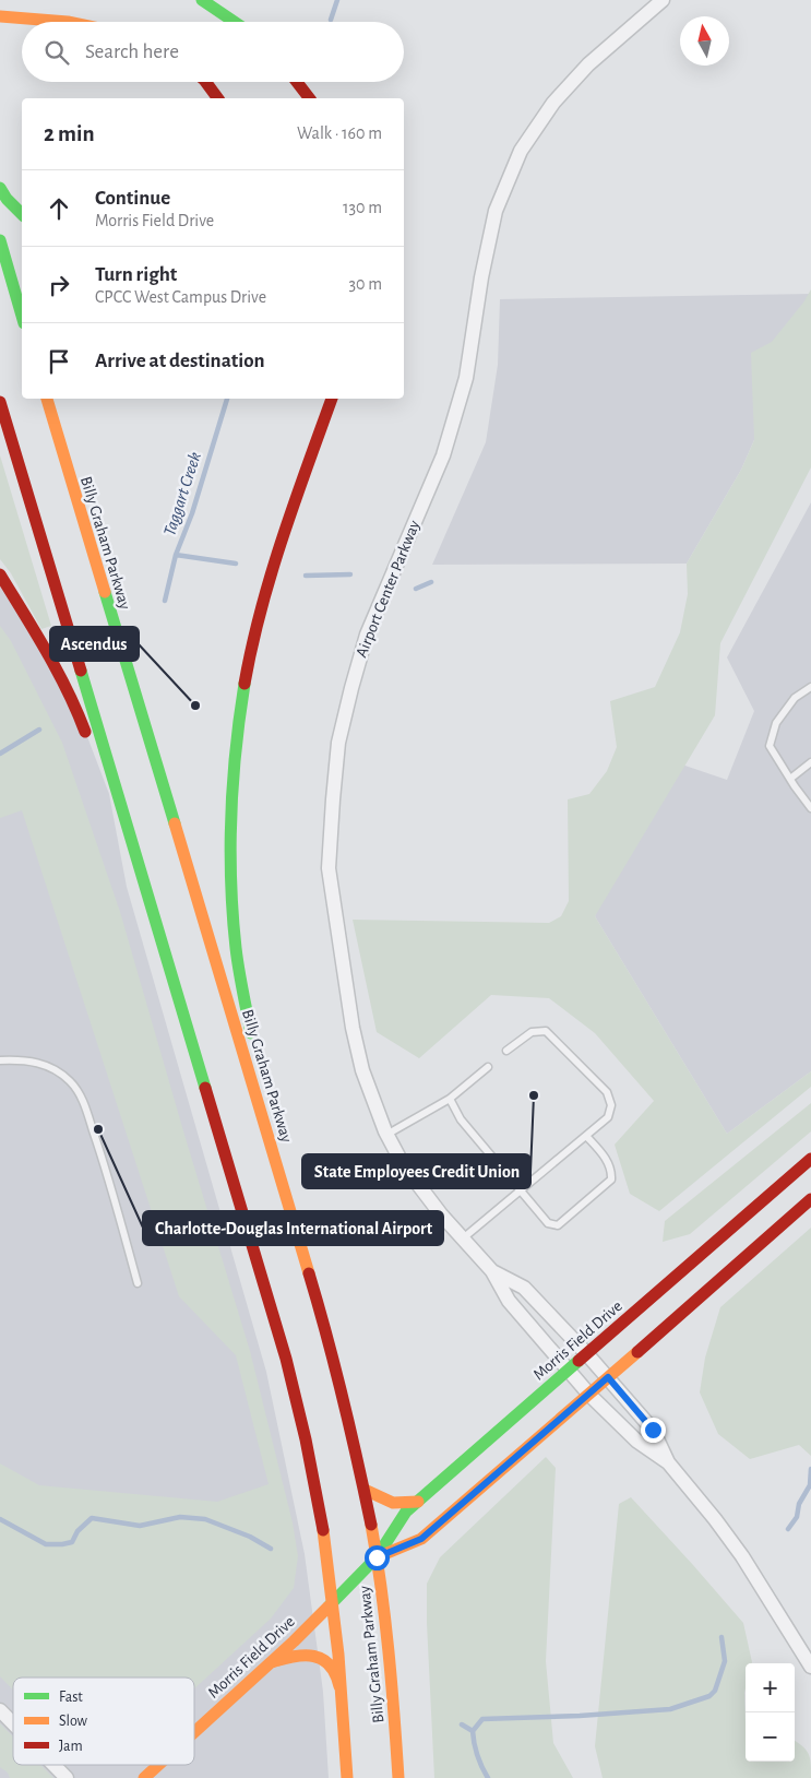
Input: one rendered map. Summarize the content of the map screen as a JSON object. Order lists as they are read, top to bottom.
{
  "streets": {
    "main road": ["Billy Graham Parkway", "Morris Field Drive"],
    "street": ["Airport Center Parkway"]
  },
  "crossings": [
    ["Billy Graham Parkway", "Morris Field Drive"],
    ["Airport Center Parkway", "Morris Field Drive"]
  ],
  "water": ["Taggart Creek"],
  "places": ["Ascendus", "State Employees Credit Union", "Charlotte-Douglas International Airport"],
  "legend": ["Fast", "Slow", "Jam"],
  "north": "top",
  "page": {
    "search": "Search here",
    "heading": ["2 min", "Walk · 160 m"],
    "list": [
      ["Continue", "Morris Field Drive", "130 m"],
      ["Turn right", "CPCC West Campus Drive", "30 m"],
      "Arrive at destination"
    ],
    "map_buttons": ["+", "−"]
  }
}
